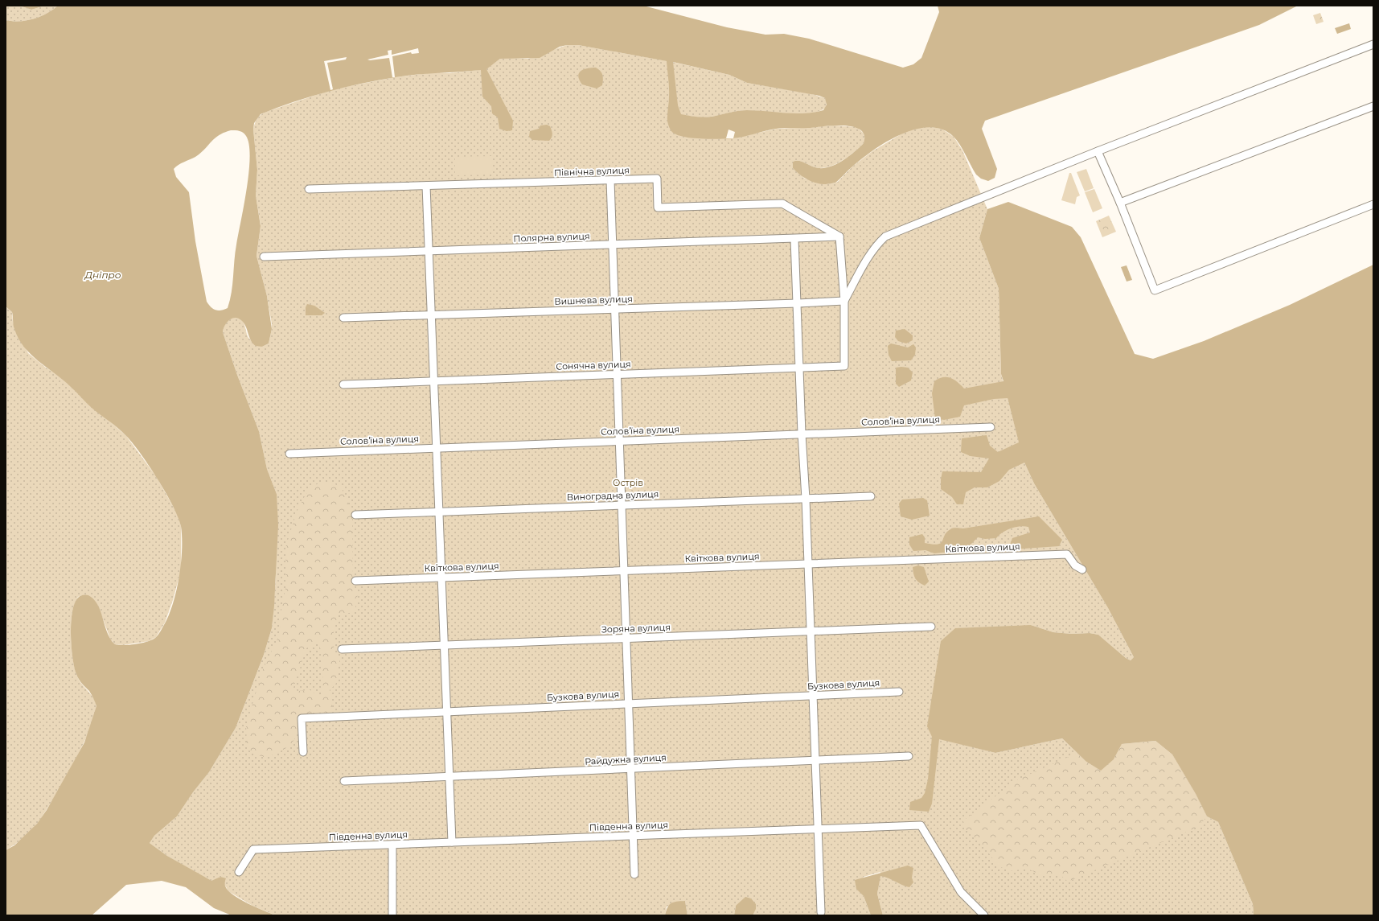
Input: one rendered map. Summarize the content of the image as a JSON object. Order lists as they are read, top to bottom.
{
  "streets": {
    "street": [
      "Північна вулиця",
      "Полярна вулиця",
      "Вишнева вулиця",
      "Сонячна вулиця",
      "Соловʼїна вулиця",
      "Виноградна вулиця",
      "Квіткова вулиця",
      "Зоряна вулиця",
      "Бузкова вулиця",
      "Райдужна вулиця",
      "Південна вулиця"
    ]
  },
  "crossings": [
    ["Північна вулиця", "Полярна вулиця"],
    ["Вишнева вулиця", "Сонячна вулиця"]
  ],
  "water": ["Дніпро"],
  "parks": ["Острів"]
}
